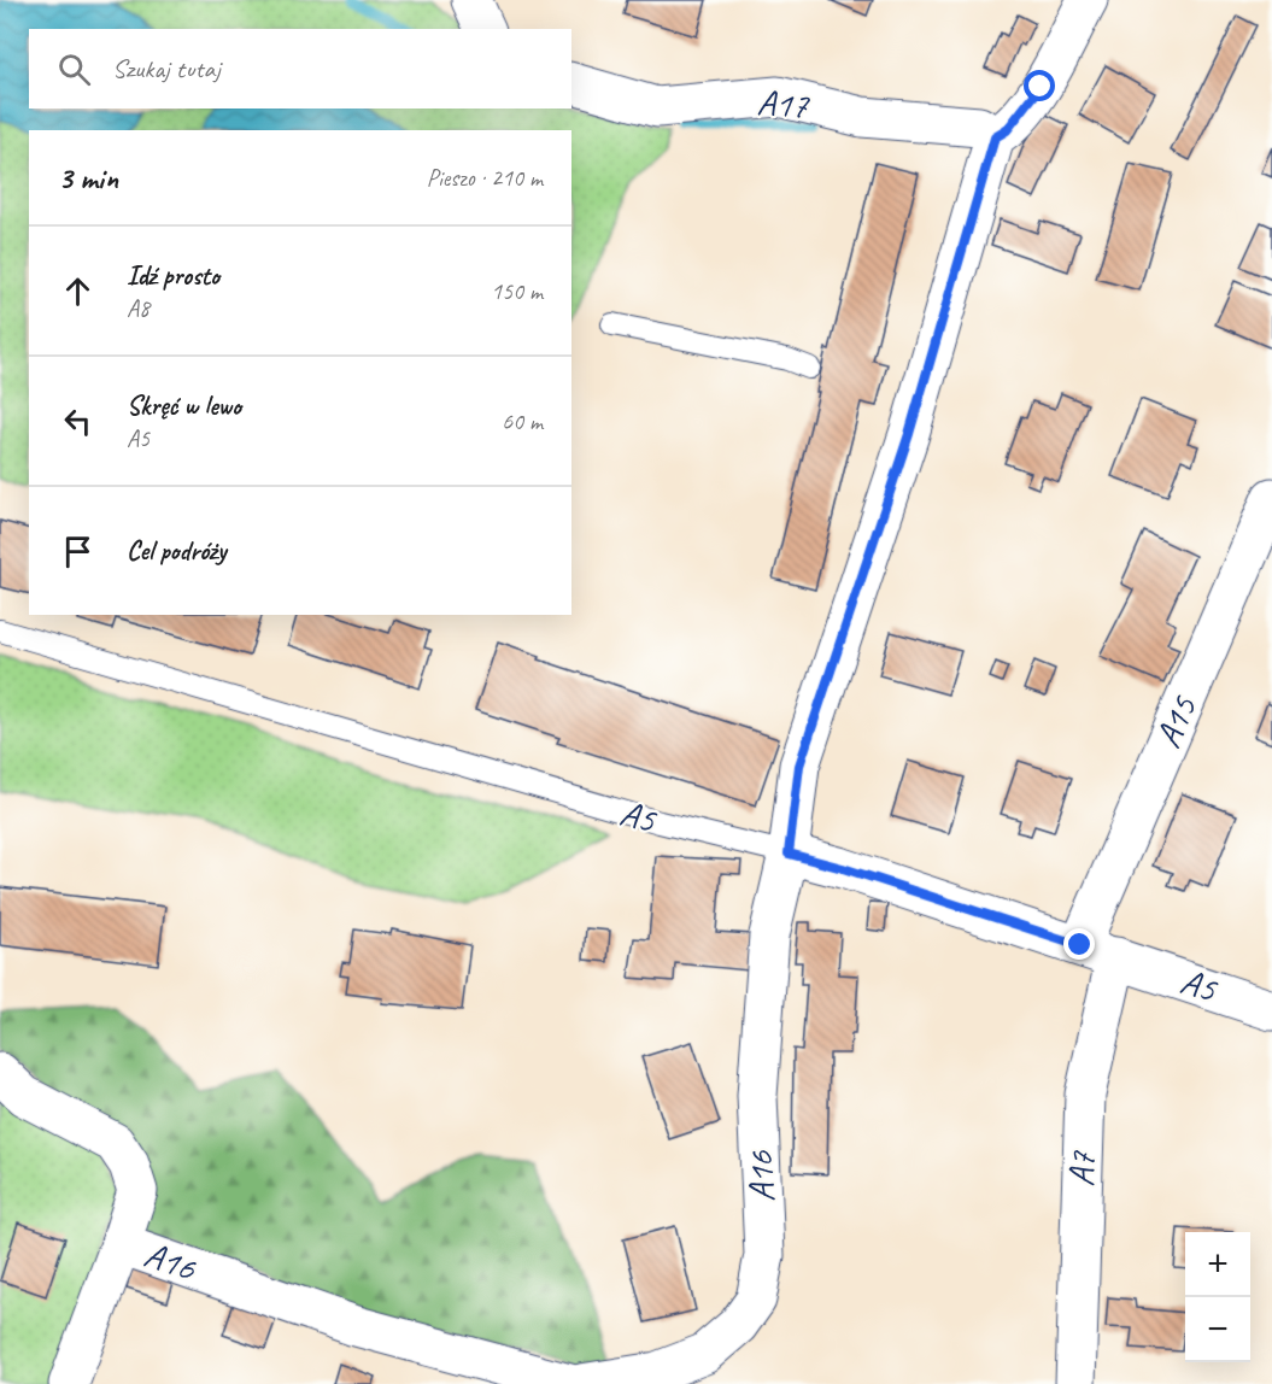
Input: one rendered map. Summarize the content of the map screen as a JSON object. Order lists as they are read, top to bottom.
{
  "streets": {
    "street": [
      "A17",
      "A15",
      "A5",
      "A7",
      "A16"
    ]
  },
  "crossings": [
    ["A17", "A16"],
    ["A15", "A5"],
    ["A5", "A7"],
    ["A5", "A16"]
  ],
  "page": {
    "search": "Szukaj tutaj",
    "heading": ["3 min", "Pieszo · 210 m"],
    "list": [
      ["Idź prosto", "A8", "150 m"],
      ["Skręć w lewo", "A5", "60 m"],
      "Cel podróży"
    ],
    "map_buttons": ["+", "−"]
  }
}
